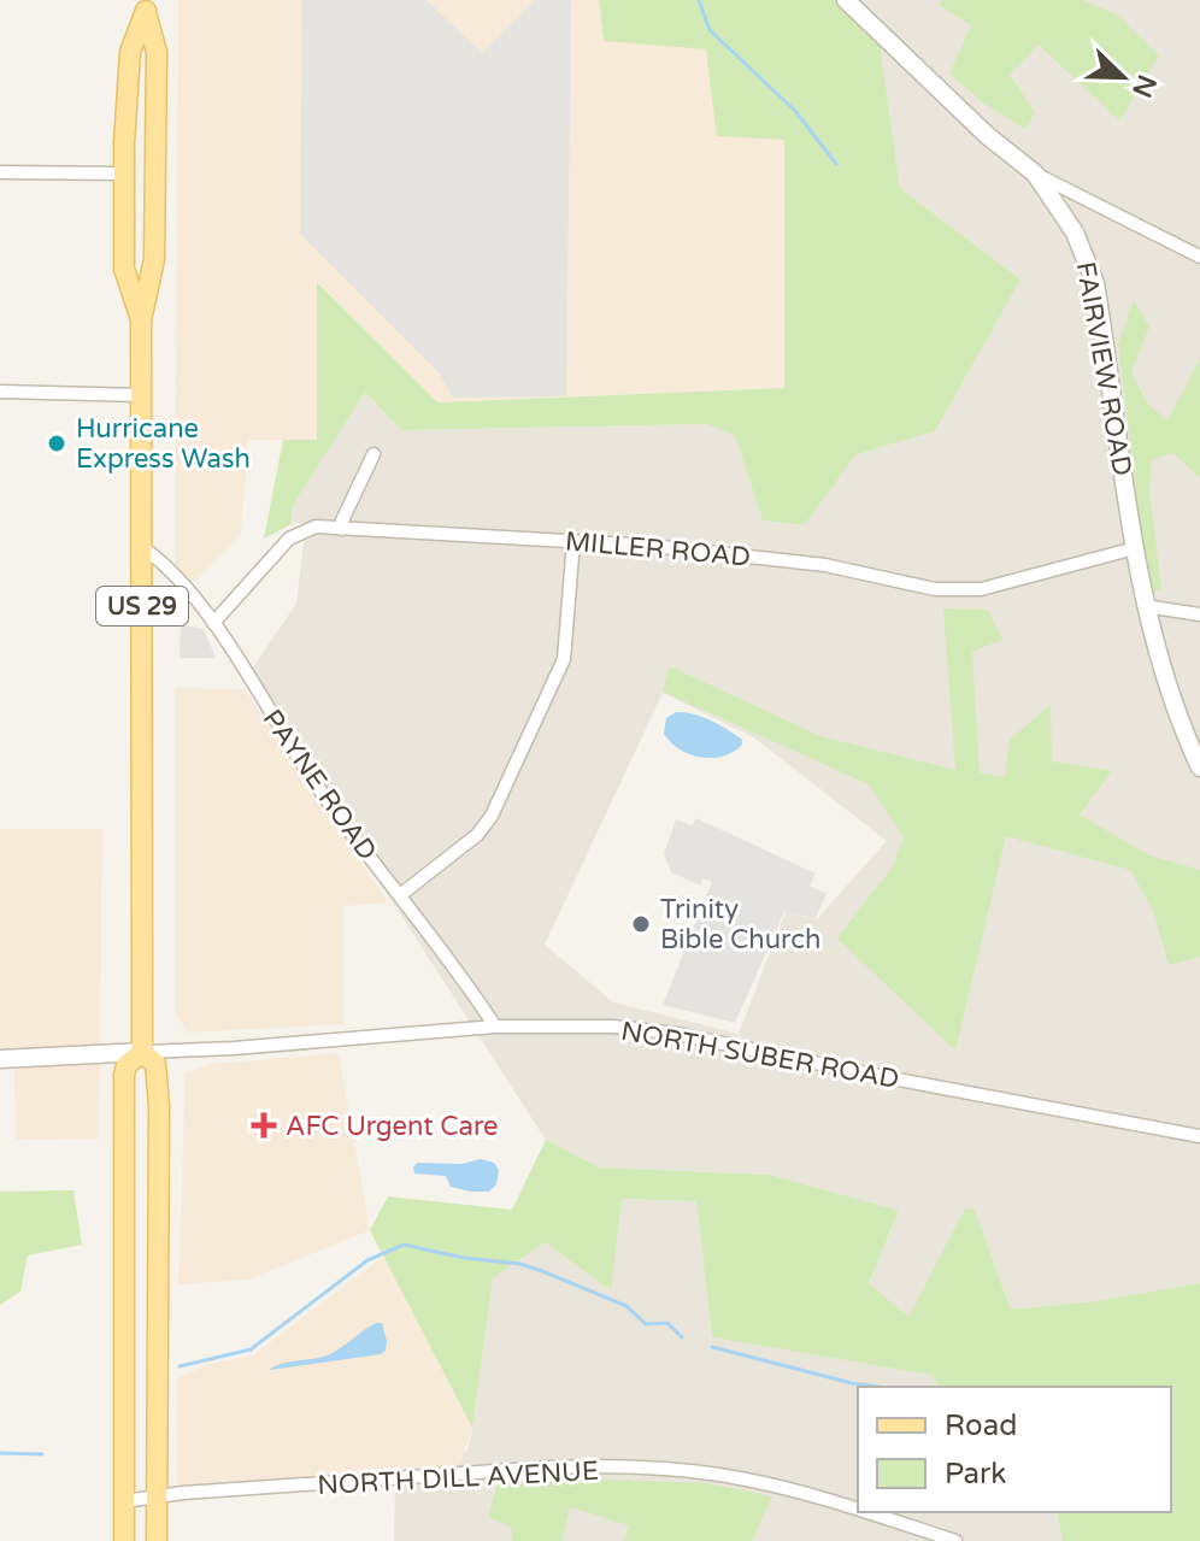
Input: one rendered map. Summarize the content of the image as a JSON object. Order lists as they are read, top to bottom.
{
  "streets": {
    "main road": ["US 29"],
    "street": [
      "FAIRVIEW ROAD",
      "MILLER ROAD",
      "PAYNE ROAD",
      "NORTH SUBER ROAD",
      "NORTH DILL AVENUE"
    ]
  },
  "crossings": [
    ["FAIRVIEW ROAD", "MILLER ROAD"],
    ["MILLER ROAD", "PAYNE ROAD"],
    ["US 29", "PAYNE ROAD"],
    ["US 29", "NORTH SUBER ROAD"],
    ["US 29", "NORTH DILL AVENUE"],
    ["PAYNE ROAD", "NORTH SUBER ROAD"]
  ],
  "places": {
    "other": ["Hurricane Express Wash", "Trinity Bible Church"],
    "health": ["AFC Urgent Care"]
  },
  "legend": ["Road", "Park"],
  "north": "bottom right"
}
